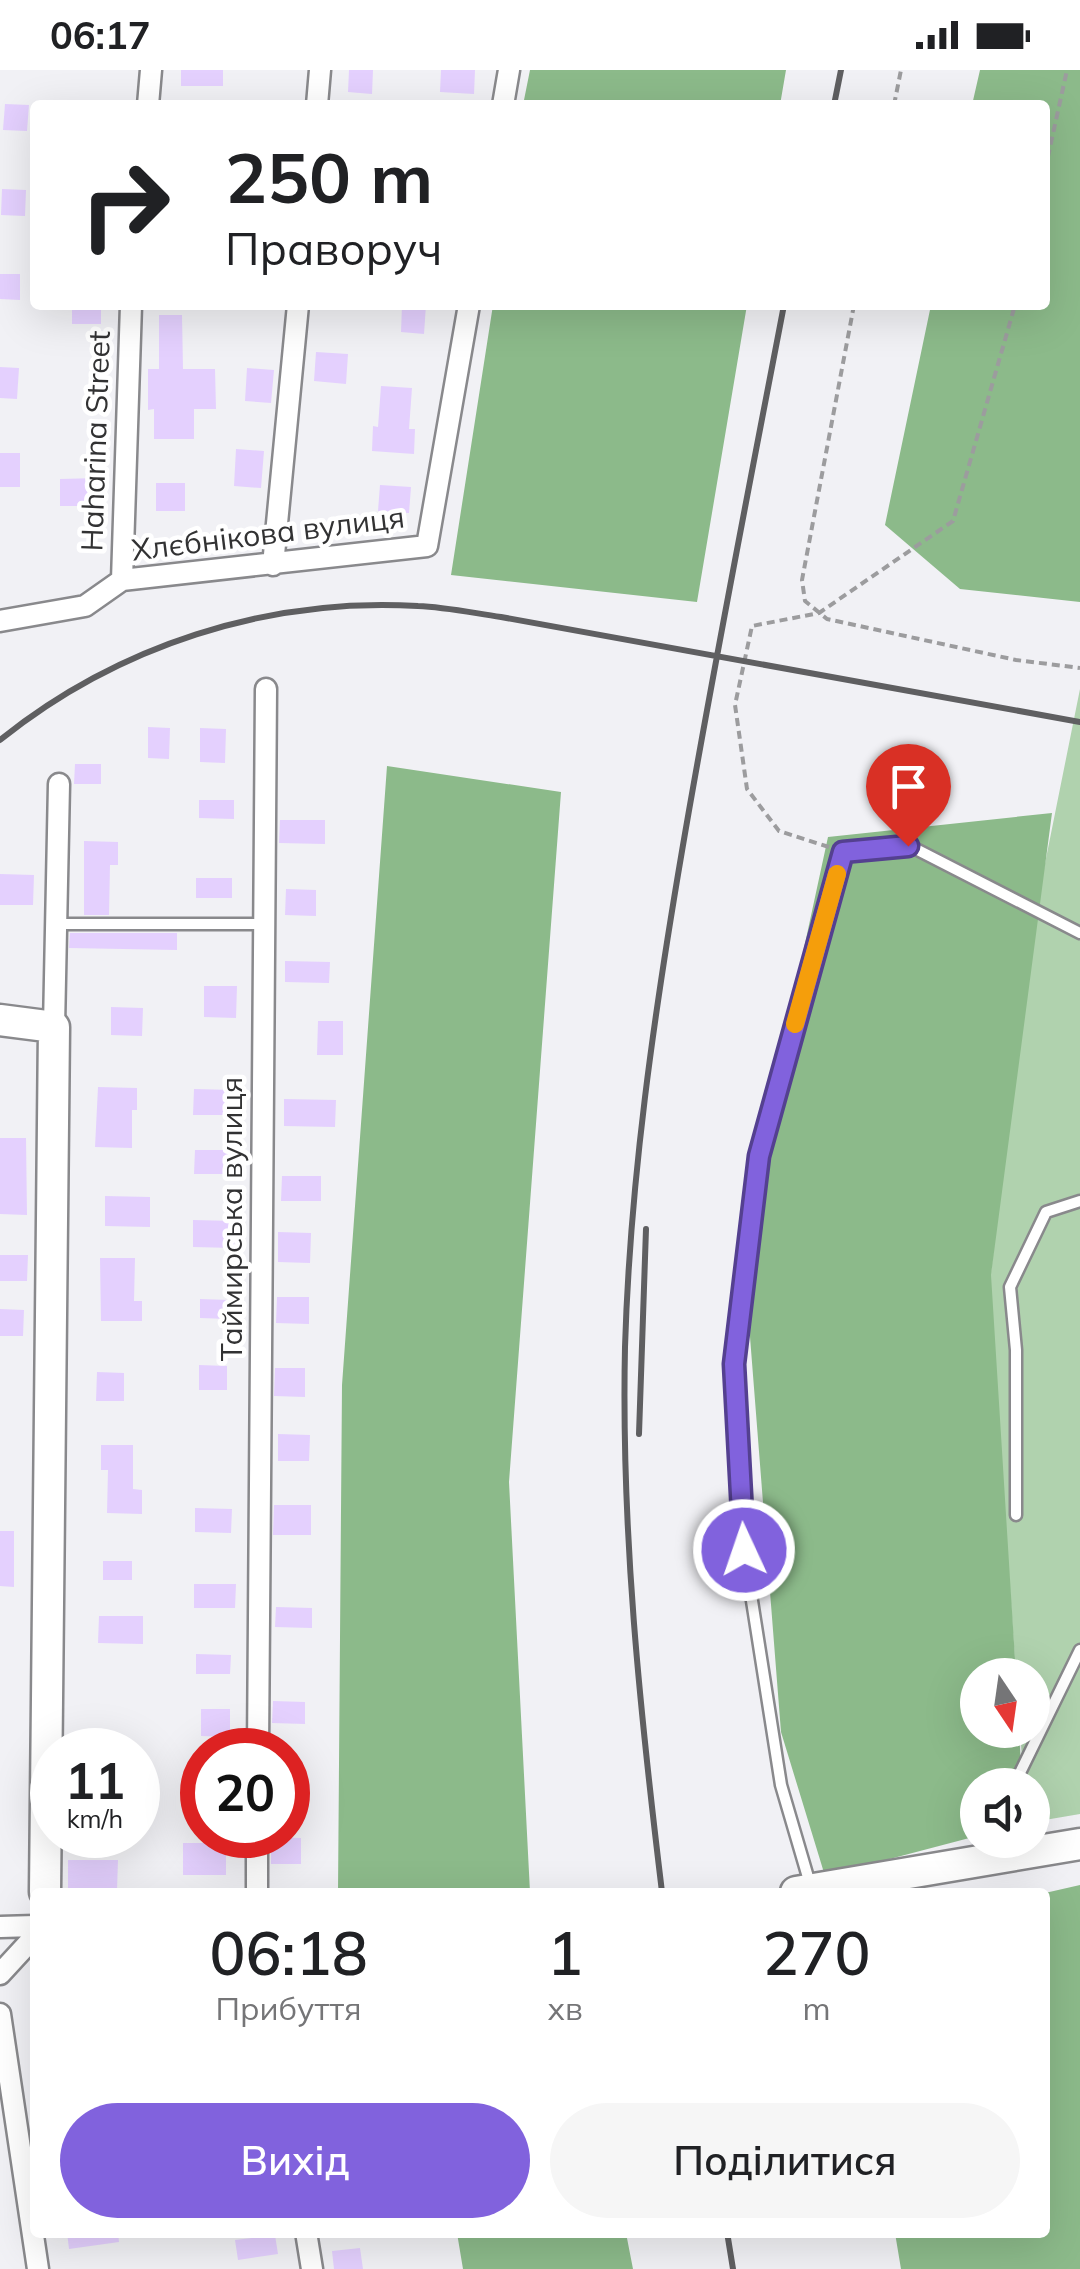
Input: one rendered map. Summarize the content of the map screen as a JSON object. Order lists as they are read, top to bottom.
{
  "streets": {
    "street": ["Haharina Street", "Хлєбнікова вулиця", "Таймирська вулиця"]
  },
  "crossings": [
    ["Haharina Street", "Хлєбнікова вулиця"]
  ],
  "north": "bottom",
  "page": {
    "status": "06:17",
    "turn": ["250 m", "Праворуч"],
    "speed": "11 km/h",
    "limit": "20",
    "eta": [
      "06:18",
      "Прибуття",
      "1",
      "хв",
      "270",
      "m"
    ],
    "buttons": ["Вихід", "Поділитися"]
  }
}
